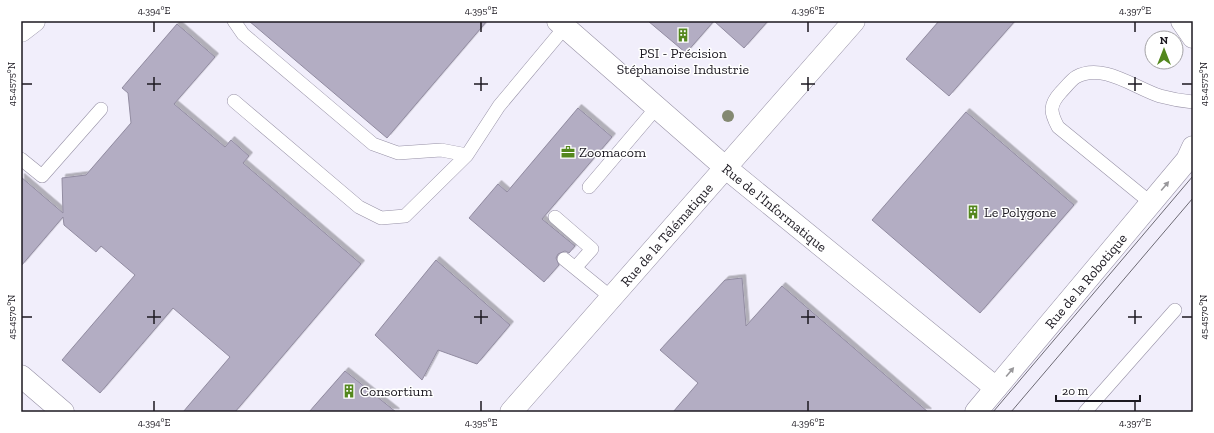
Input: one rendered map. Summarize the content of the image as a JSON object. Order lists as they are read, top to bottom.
{
  "streets": {
    "street": ["Rue de l'Informatique", "Rue de la Télématique", "Rue de la Robotique"]
  },
  "crossings": [
    ["Rue de l'Informatique", "Rue de la Télématique"],
    ["Rue de l'Informatique", "Rue de la Robotique"]
  ],
  "one_way": ["Rue de la Robotique"],
  "places": {
    "building": ["PSI - Précision Stéphanoise Industrie", "Le Polygone", "Consortium"],
    "office": ["Zoomacom"]
  },
  "scale_bar": "20 m",
  "north": "top",
  "coordinates": [
    "4.394°E",
    "4.395°E",
    "4.396°E",
    "4.397°E",
    "45.4575°N",
    "45.4570°N"
  ]
}
